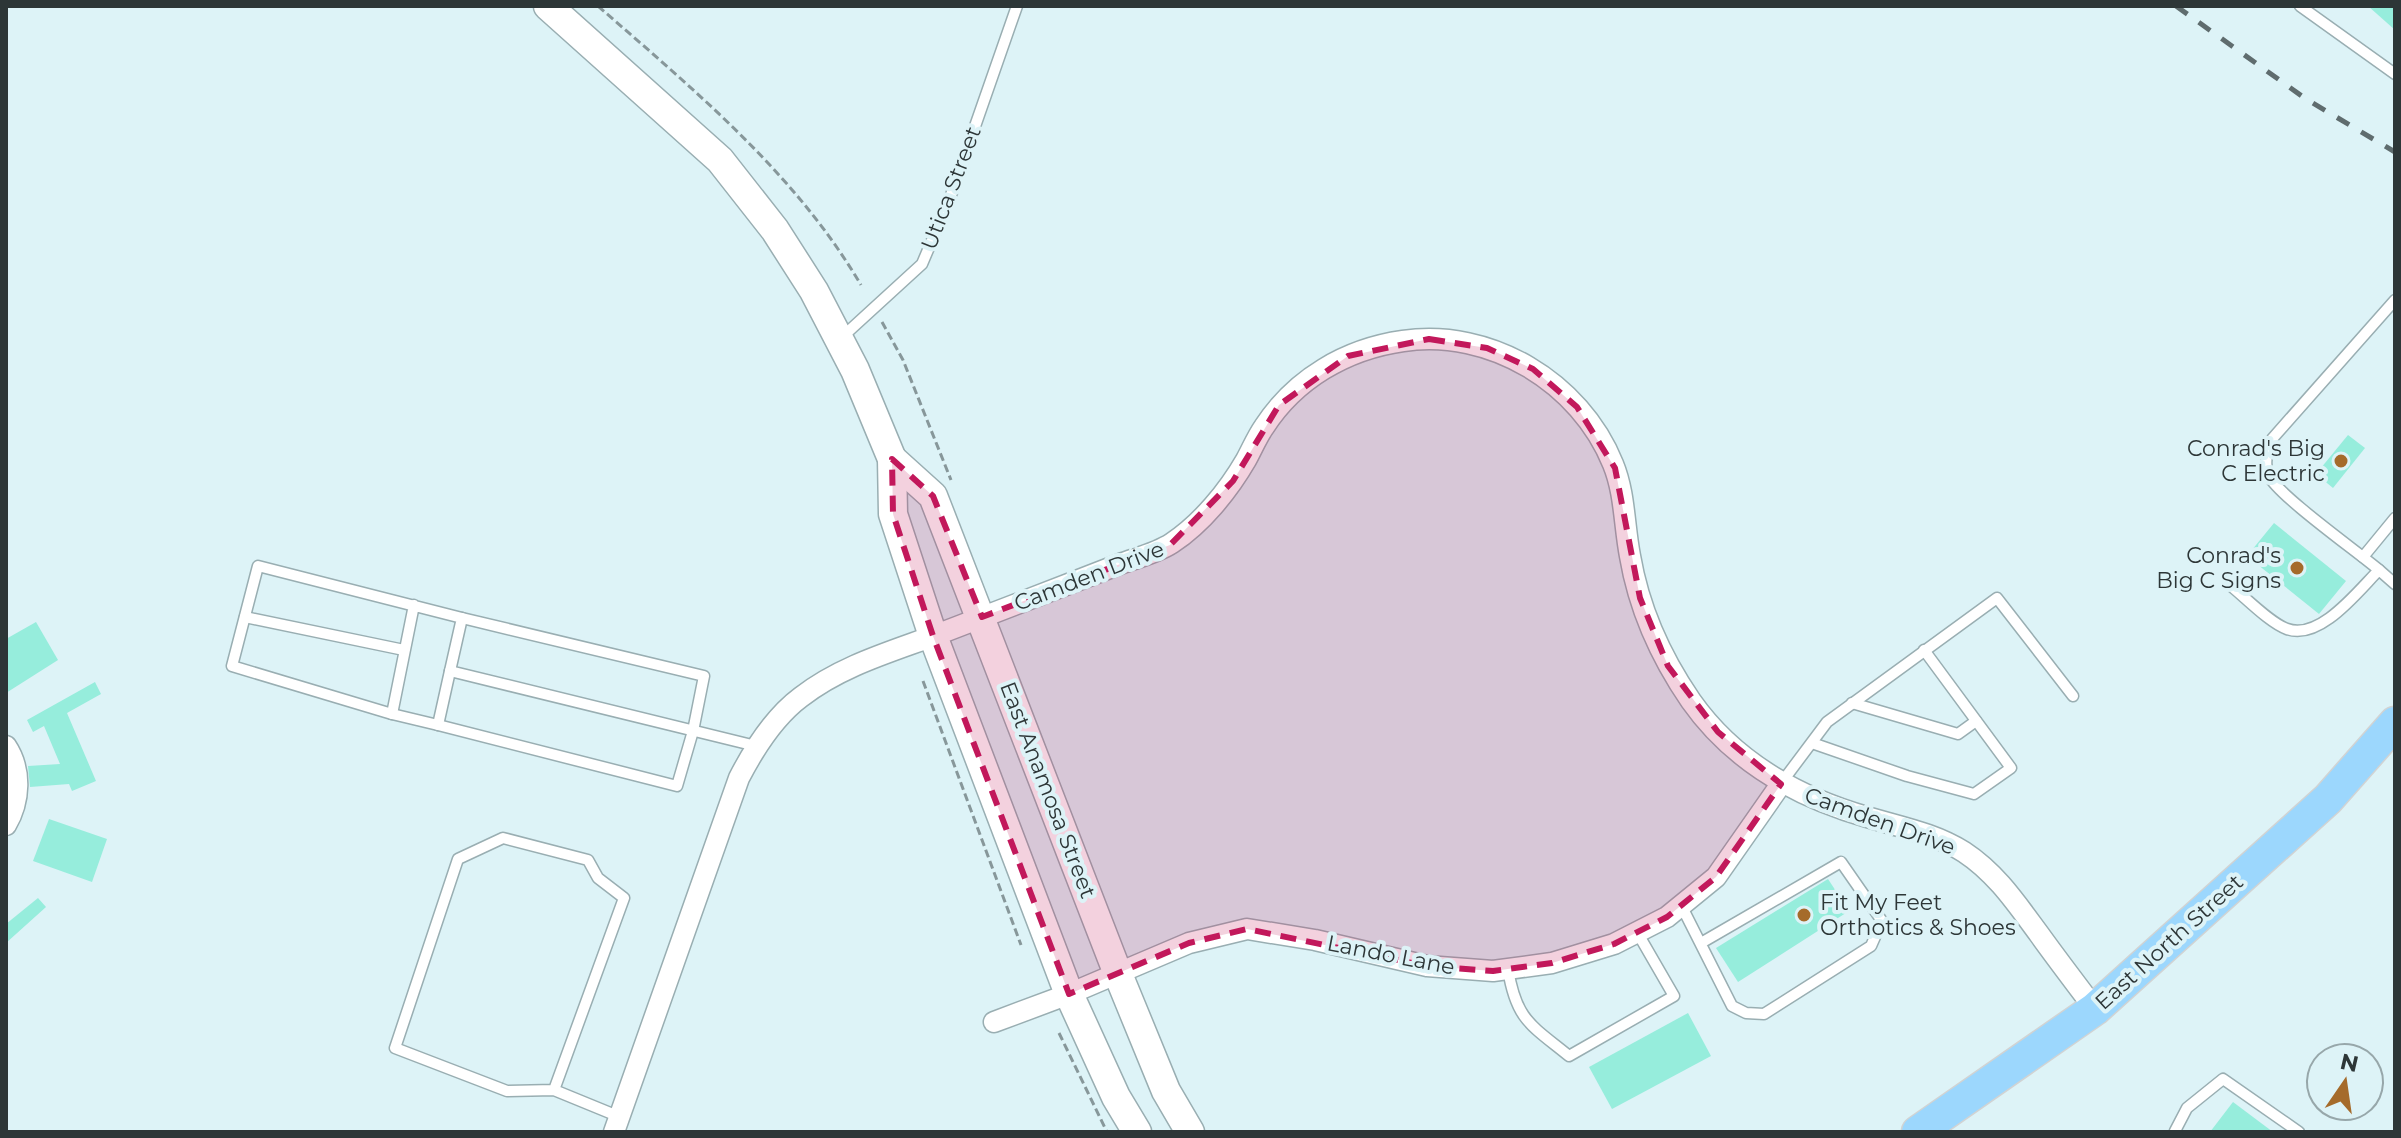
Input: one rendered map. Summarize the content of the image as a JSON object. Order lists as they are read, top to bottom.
{
  "streets": {
    "main road": ["East Anamosa Street", "East North Street"],
    "street": ["Camden Drive", "Lando Lane"],
    "lane": ["Utica Street"]
  },
  "crossings": [
    ["Utica Street", "East Anamosa Street"],
    ["Camden Drive", "East Anamosa Street"],
    ["Camden Drive", "East North Street"],
    ["Camden Drive", "Lando Lane"],
    ["East Anamosa Street", "Lando Lane"]
  ],
  "places": ["Conrad's Big C Electric", "Conrad's Big C Signs", "Fit My Feet Orthotics & Shoes"],
  "north": "top"
}
